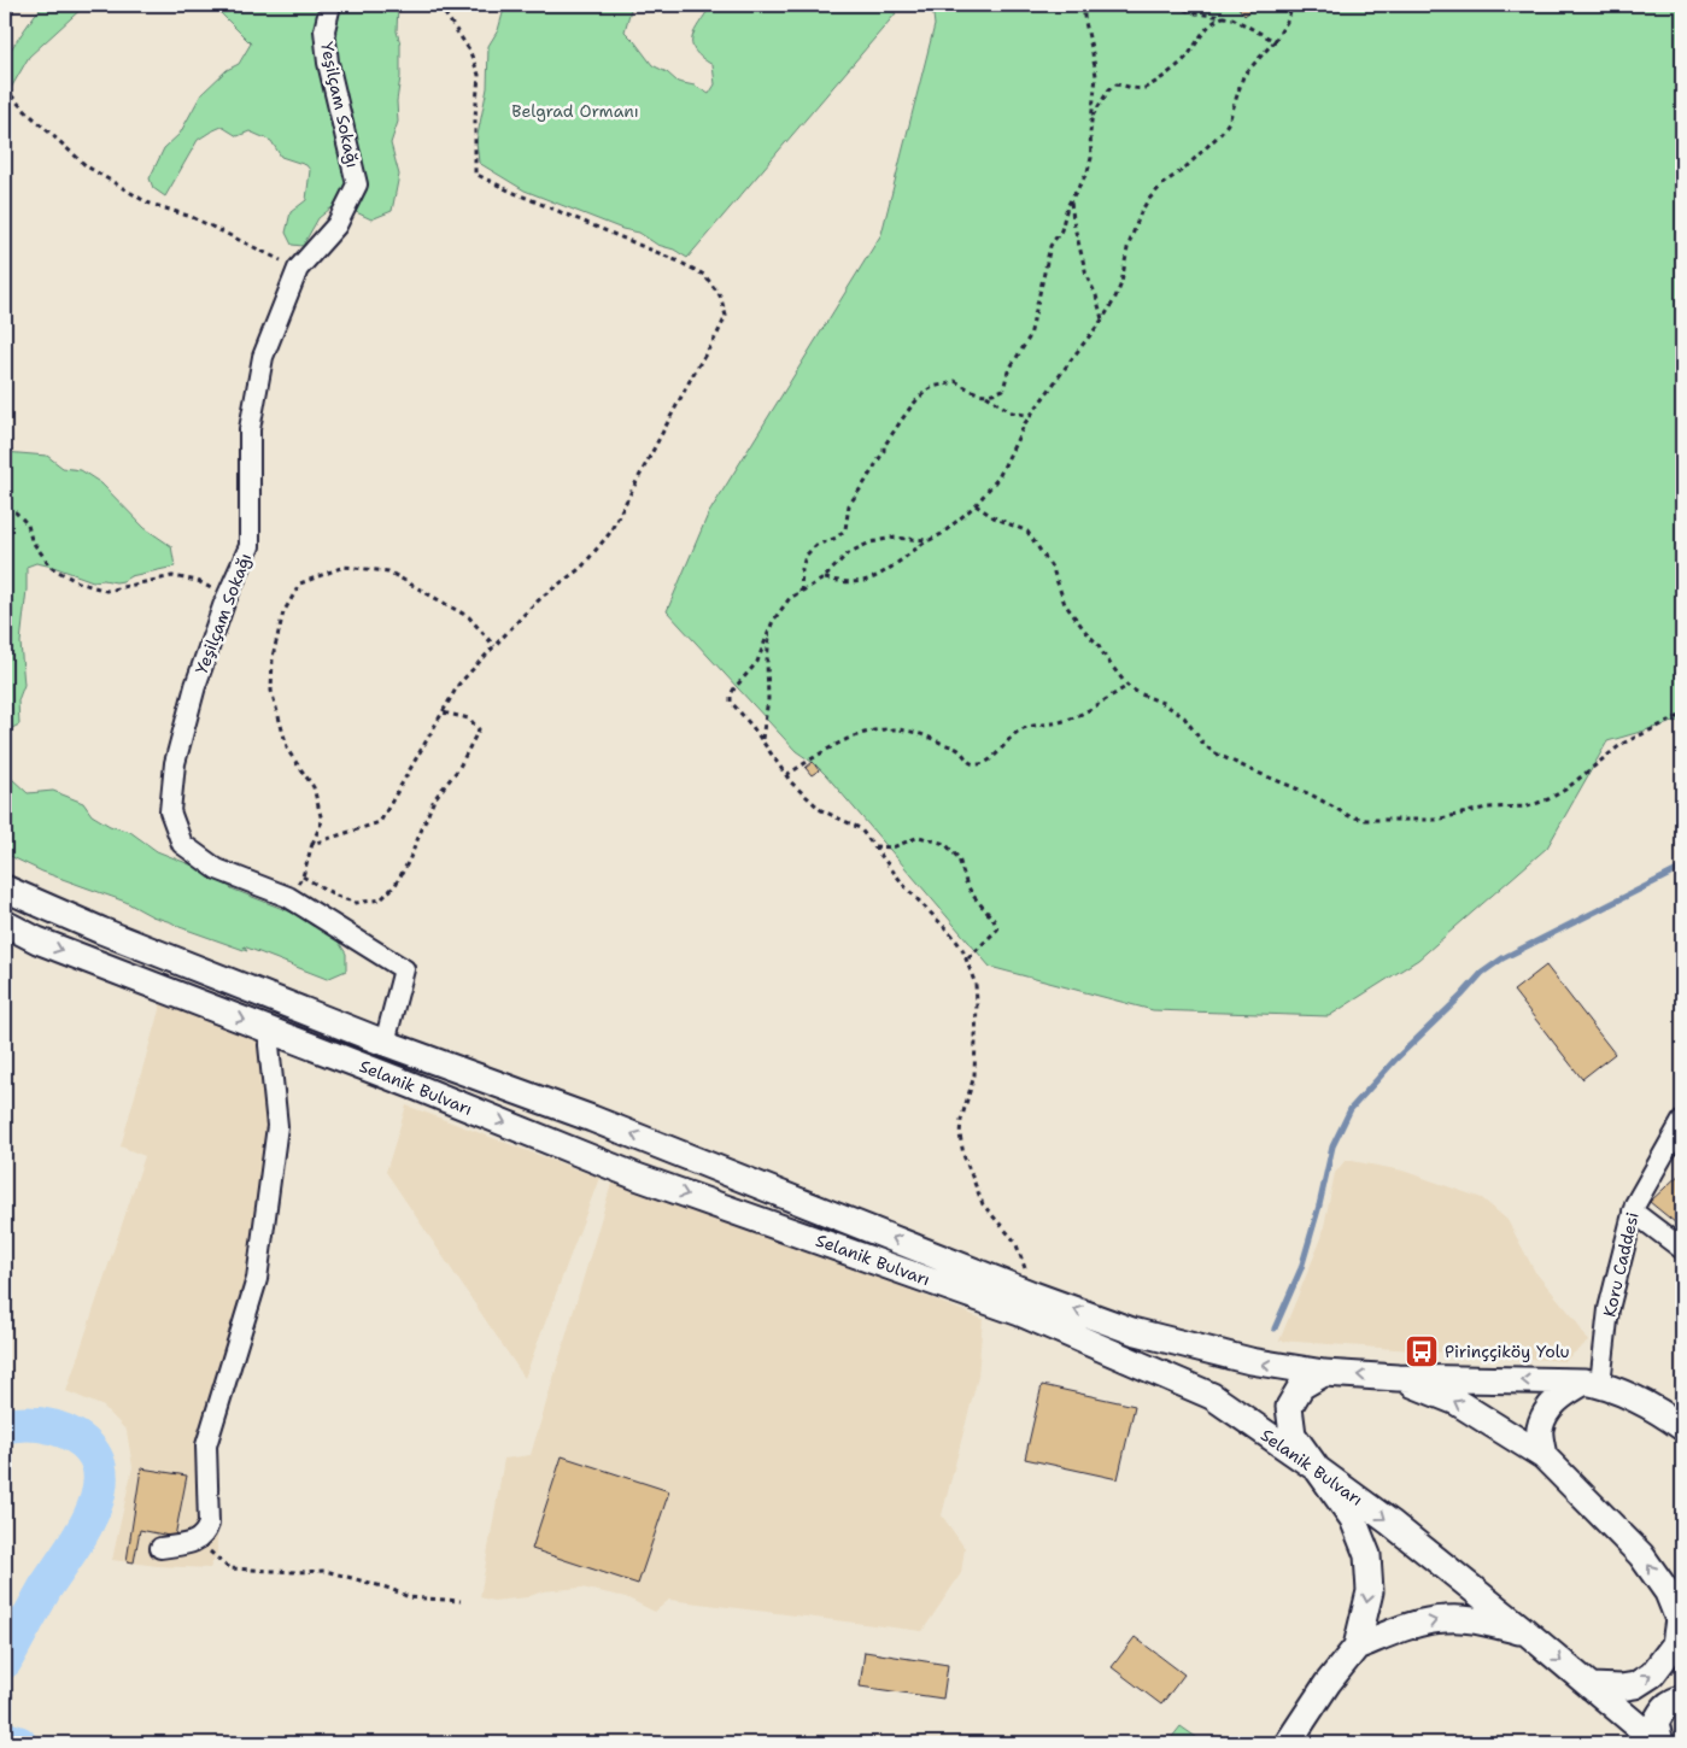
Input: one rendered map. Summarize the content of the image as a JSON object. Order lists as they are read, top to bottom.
{
  "streets": {
    "main road": ["Selanik Bulvarı"],
    "street": ["Yeşilçam Sokağı", "Koru Caddesi"]
  },
  "crossings": [
    ["Yeşilçam Sokağı", "Selanik Bulvarı"],
    ["Selanik Bulvarı", "Koru Caddesi"]
  ],
  "parks": ["Belgrad Ormanı"],
  "places": {
    "bus stop": ["Pirinççiköy Yolu"]
  }
}
